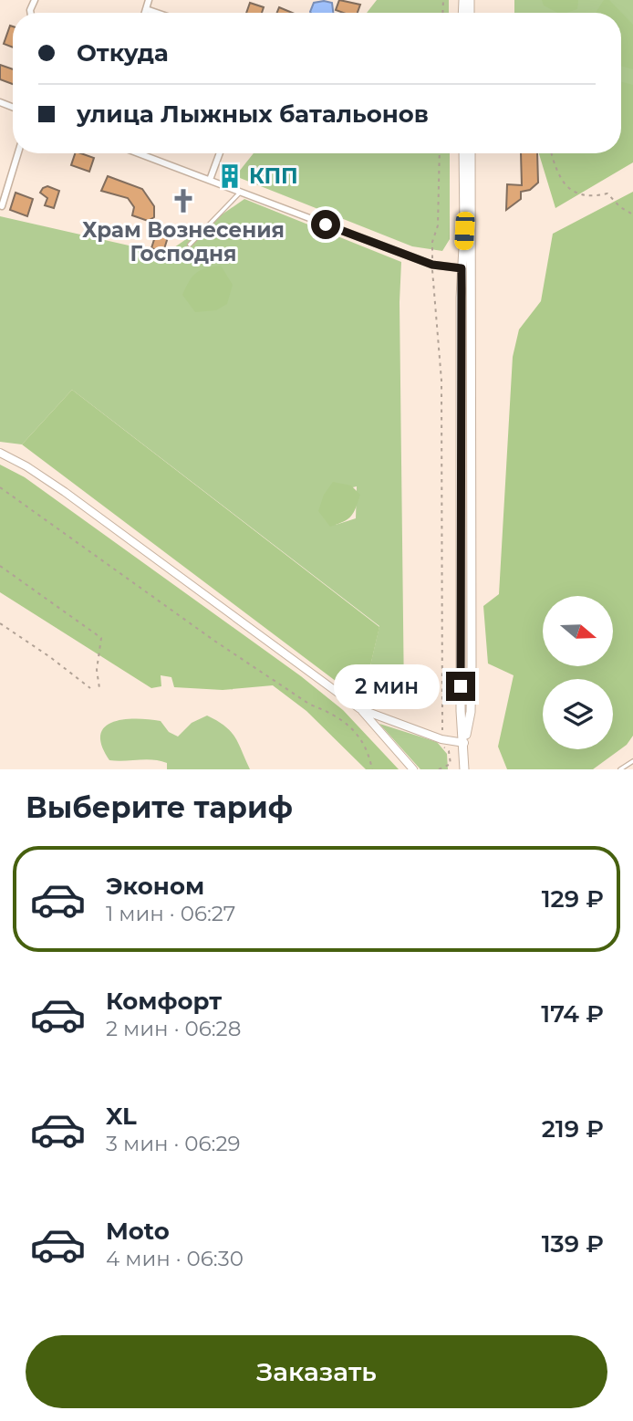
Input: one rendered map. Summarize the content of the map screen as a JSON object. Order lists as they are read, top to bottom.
{
  "places": {
    "building": ["КПП"],
    "church": ["Храм Вознесения Господня"]
  },
  "north": "right",
  "page": {
    "banner": ["Откуда", "улица Лыжных батальонов"],
    "bubble": "2 мин",
    "heading": "Выберите тариф",
    "list": [
      {
        "name": "Эконом",
        "note": "1 мин · 06:27",
        "value": "129 ₽"
      },
      {
        "name": "Комфорт",
        "note": "2 мин · 06:28",
        "value": "174 ₽"
      },
      {
        "name": "XL",
        "note": "3 мин · 06:29",
        "value": "219 ₽"
      },
      {
        "name": "Moto",
        "note": "4 мин · 06:30",
        "value": "139 ₽"
      }
    ],
    "buttons": "Заказать"
  }
}
